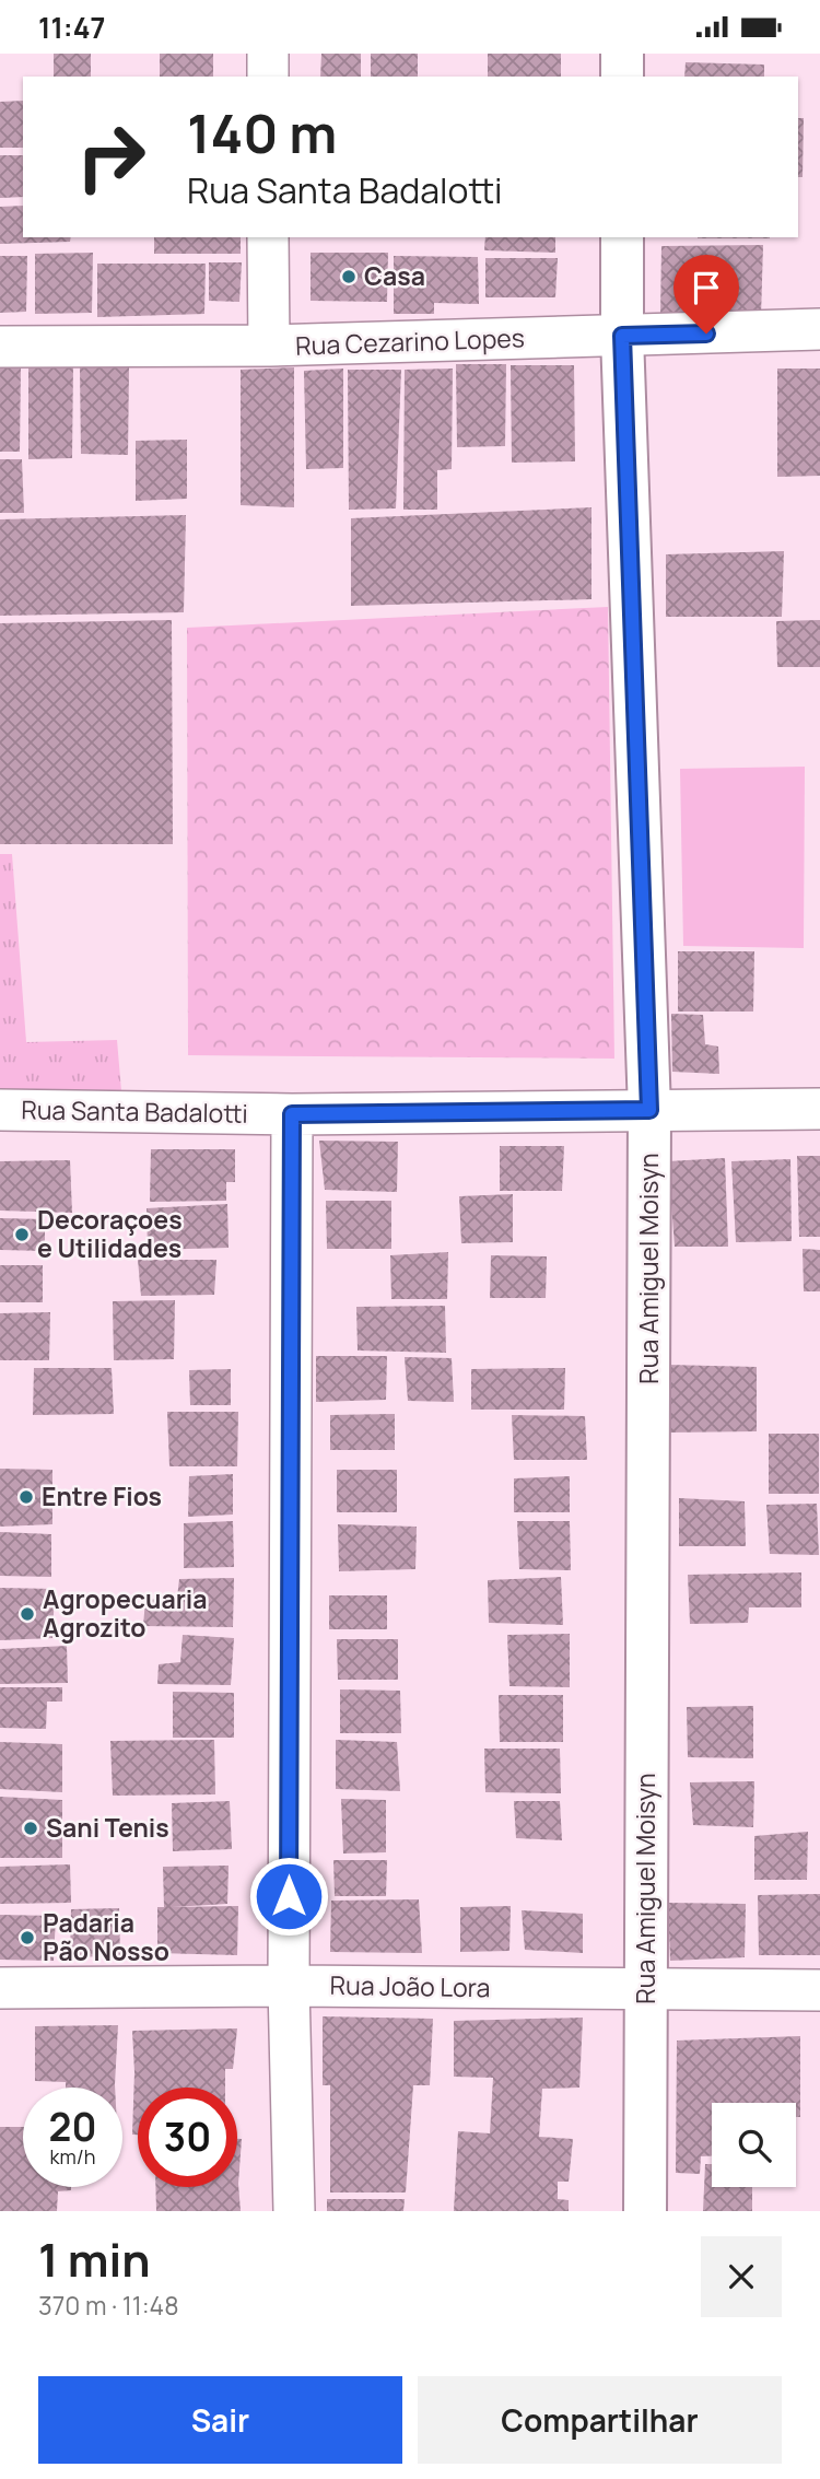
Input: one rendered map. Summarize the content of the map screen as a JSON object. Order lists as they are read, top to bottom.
{
  "streets": {
    "street": [
      "Rua Cezarino Lopes",
      "Rua Santa Badalotti",
      "Rua Amiguel Moisyn",
      "Rua João Lora"
    ]
  },
  "crossings": [
    ["Rua Cezarino Lopes", "Rua Amiguel Moisyn"],
    ["Rua Santa Badalotti", "Rua Amiguel Moisyn"],
    ["Rua Amiguel Moisyn", "Rua João Lora"]
  ],
  "places": [
    "Casa",
    "Decoraçoes e Utilidades",
    "Entre Fios",
    "Agropecuaria Agrozito",
    "Sani Tenis",
    "Padaria Pão Nosso"
  ],
  "page": {
    "status": "11:47",
    "turn": ["140 m", "Rua Santa Badalotti"],
    "speed": "20 km/h",
    "limit": "30",
    "heading": ["1 min", "370 m · 11:48"],
    "buttons": ["Sair", "Compartilhar"]
  }
}
